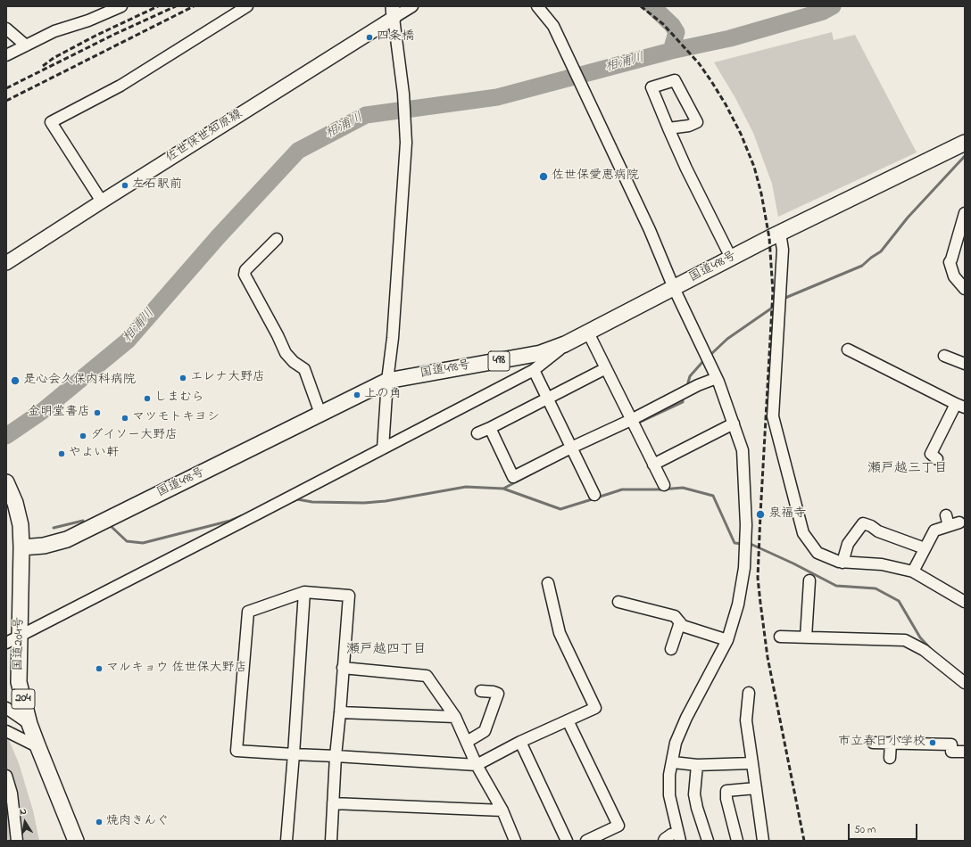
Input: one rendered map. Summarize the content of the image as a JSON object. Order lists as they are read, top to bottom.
{
  "streets": {
    "highway": [
      "国道498号",
      "498",
      "国道204号",
      "204"
    ],
    "main road": ["佐世保世知原線"]
  },
  "crossings": [
    ["国道498号", "国道204号"]
  ],
  "districts": ["瀬戸越三丁目", "瀬戸越四丁目"],
  "water": ["相浦川"],
  "places": [
    "四条橋",
    "佐世保愛恵病院",
    "左石駅前",
    "エレナ大野店",
    "是心会久保内科病院",
    "上の角",
    "しまむら",
    "金明堂書店",
    "マツモトキヨシ",
    "ダイソー大野店",
    "やよい軒",
    "泉福寺",
    "マルキョウ 佐世保大野店",
    "市立春日小学校",
    "焼肉きんぐ"
  ],
  "scale_bar": "50 m",
  "north": "top"
}
